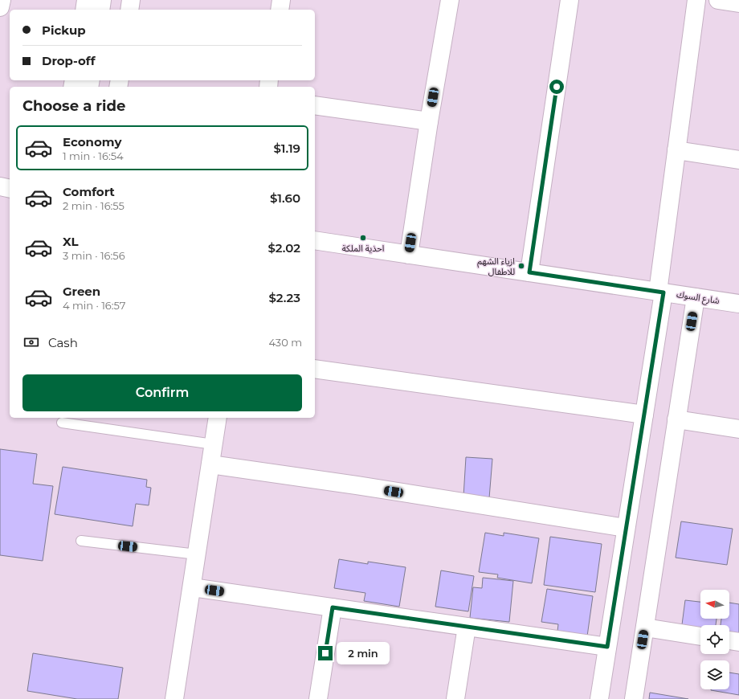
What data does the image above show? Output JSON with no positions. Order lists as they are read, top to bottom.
{
  "streets": {
    "street": ["شارع السوك"]
  },
  "places": ["احذية الملكة", "ازياء الشهم للاطفال"],
  "north": "left",
  "page": {
    "banner": ["Pickup", "Drop-off"],
    "heading": "Choose a ride",
    "list": [
      {
        "name": "Economy",
        "note": "1 min · 16:54",
        "value": "$1.19"
      },
      {
        "name": "Comfort",
        "note": "2 min · 16:55",
        "value": "$1.60"
      },
      {
        "name": "XL",
        "note": "3 min · 16:56",
        "value": "$2.02"
      },
      {
        "name": "Green",
        "note": "4 min · 16:57",
        "value": "$2.23"
      }
    ],
    "pay": ["Cash", "430 m"],
    "buttons": "Confirm",
    "bubble": "2 min"
  }
}
